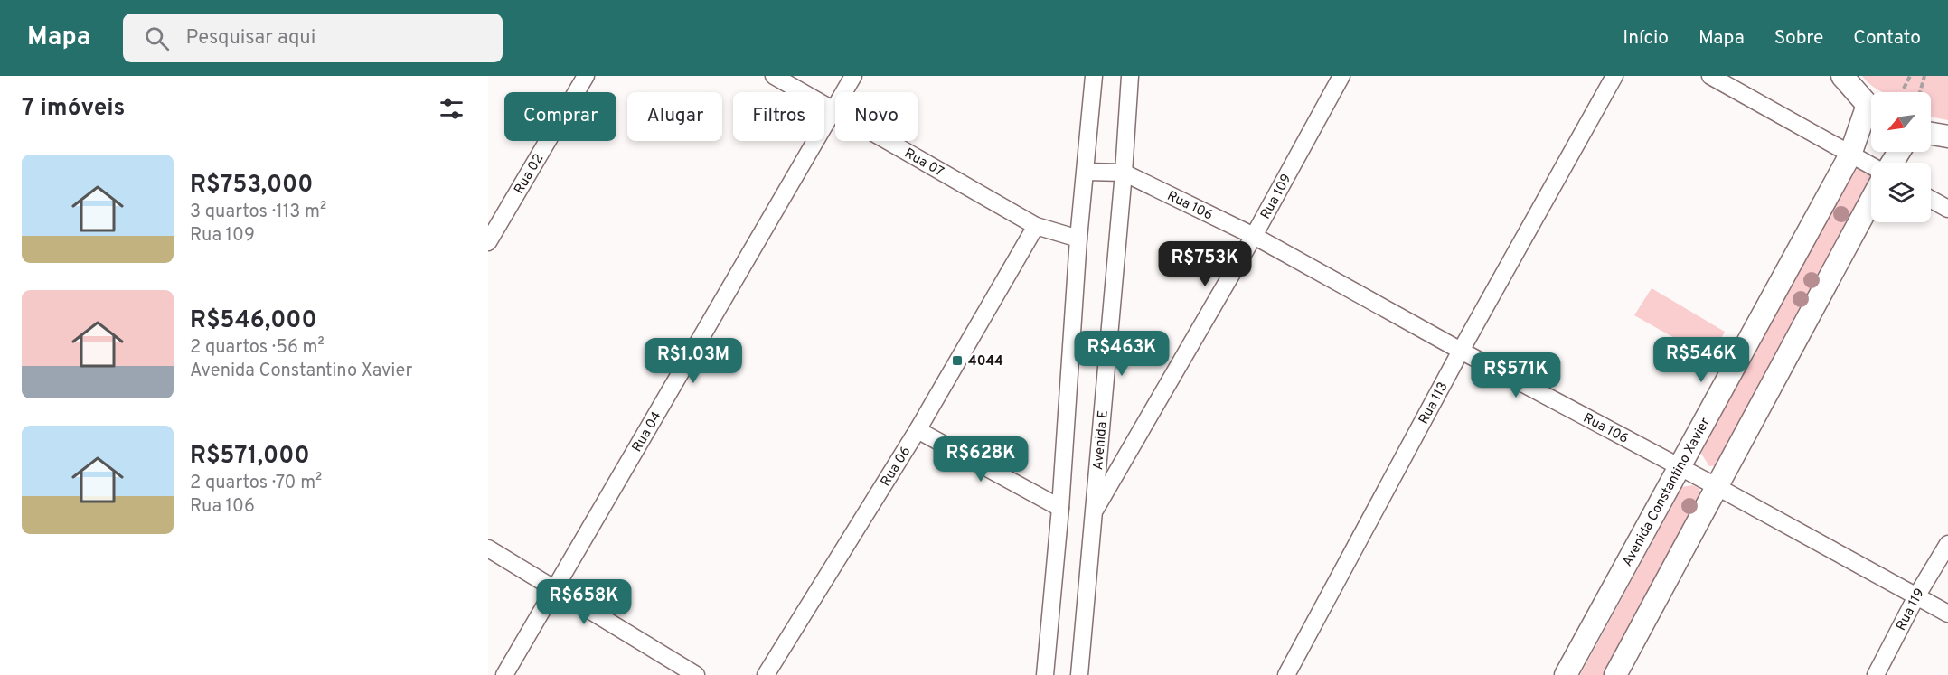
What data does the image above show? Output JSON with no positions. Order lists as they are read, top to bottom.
{
  "streets": {
    "street": [
      "Rua 07",
      "Rua 02",
      "Rua 109",
      "Rua 106",
      "Rua 113",
      "Rua 04",
      "Avenida E",
      "Rua 06",
      "Avenida Constantino Xavier",
      "Rua 119"
    ]
  },
  "crossings": [
    ["Rua 07", "Rua 04"],
    ["Rua 07", "Rua 06"],
    ["Rua 109", "Rua 106"],
    ["Rua 109", "Avenida E"],
    ["Rua 106", "Rua 113"],
    ["Rua 106", "Avenida E"],
    ["Rua 106", "Avenida Constantino Xavier"],
    ["Rua 106", "Rua 119"]
  ],
  "places": {
    "transit": ["4044"]
  },
  "north": "bottom left",
  "page": {
    "header": "Mapa",
    "search": "Pesquisar aqui",
    "nav": [
      "Início",
      "Mapa",
      "Sobre",
      "Contato"
    ],
    "heading": "7 imóveis",
    "chip": [
      "Comprar",
      "Alugar",
      "Filtros",
      "Novo"
    ],
    "list": [
      {
        "name": "R$753,000",
        "note": "3 quartos · 113 m² · Rua 109"
      },
      {
        "name": "R$546,000",
        "note": "2 quartos · 56 m² · Avenida Constantino Xavier"
      },
      {
        "name": "R$571,000",
        "note": "2 quartos · 70 m² · Rua 106"
      }
    ],
    "price": [
      "R$753K",
      "R$463K",
      "R$546K",
      "R$1.03M",
      "R$571K",
      "R$628K",
      "R$658K"
    ]
  }
}
